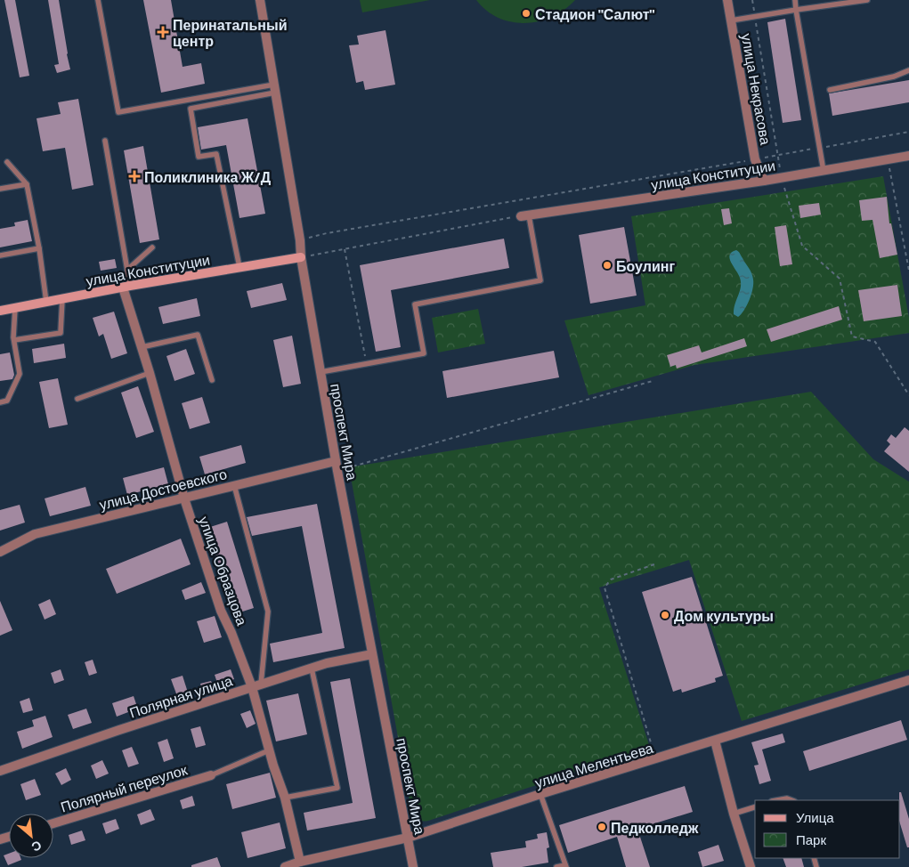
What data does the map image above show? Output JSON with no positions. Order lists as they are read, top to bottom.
{
  "streets": {
    "main road": ["улица Конституции"],
    "street": [
      "улица Некрасова",
      "проспект Мира",
      "улица Достоевского",
      "улица Образцова",
      "Полярная улица",
      "улица Мелентьева",
      "Полярный переулок"
    ]
  },
  "crossings": [
    ["улица Некрасова", "улица Конституции"],
    ["улица Конституции", "проспект Мира"],
    ["улица Конституции", "улица Образцова"],
    ["проспект Мира", "улица Достоевского"],
    ["проспект Мира", "Полярная улица"],
    ["проспект Мира", "улица Мелентьева"],
    ["улица Достоевского", "улица Образцова"],
    ["улица Образцова", "Полярная улица"],
    ["улица Образцова", "улица Мелентьева"]
  ],
  "places": {
    "other": [
      "Стадион \"Салют\"",
      "Боулинг",
      "Дом культуры",
      "Педколледж"
    ],
    "health": ["Перинатальный центр", "Поликлиника Ж/Д"]
  },
  "legend": ["Улица", "Парк"],
  "north": "bottom right"
}
